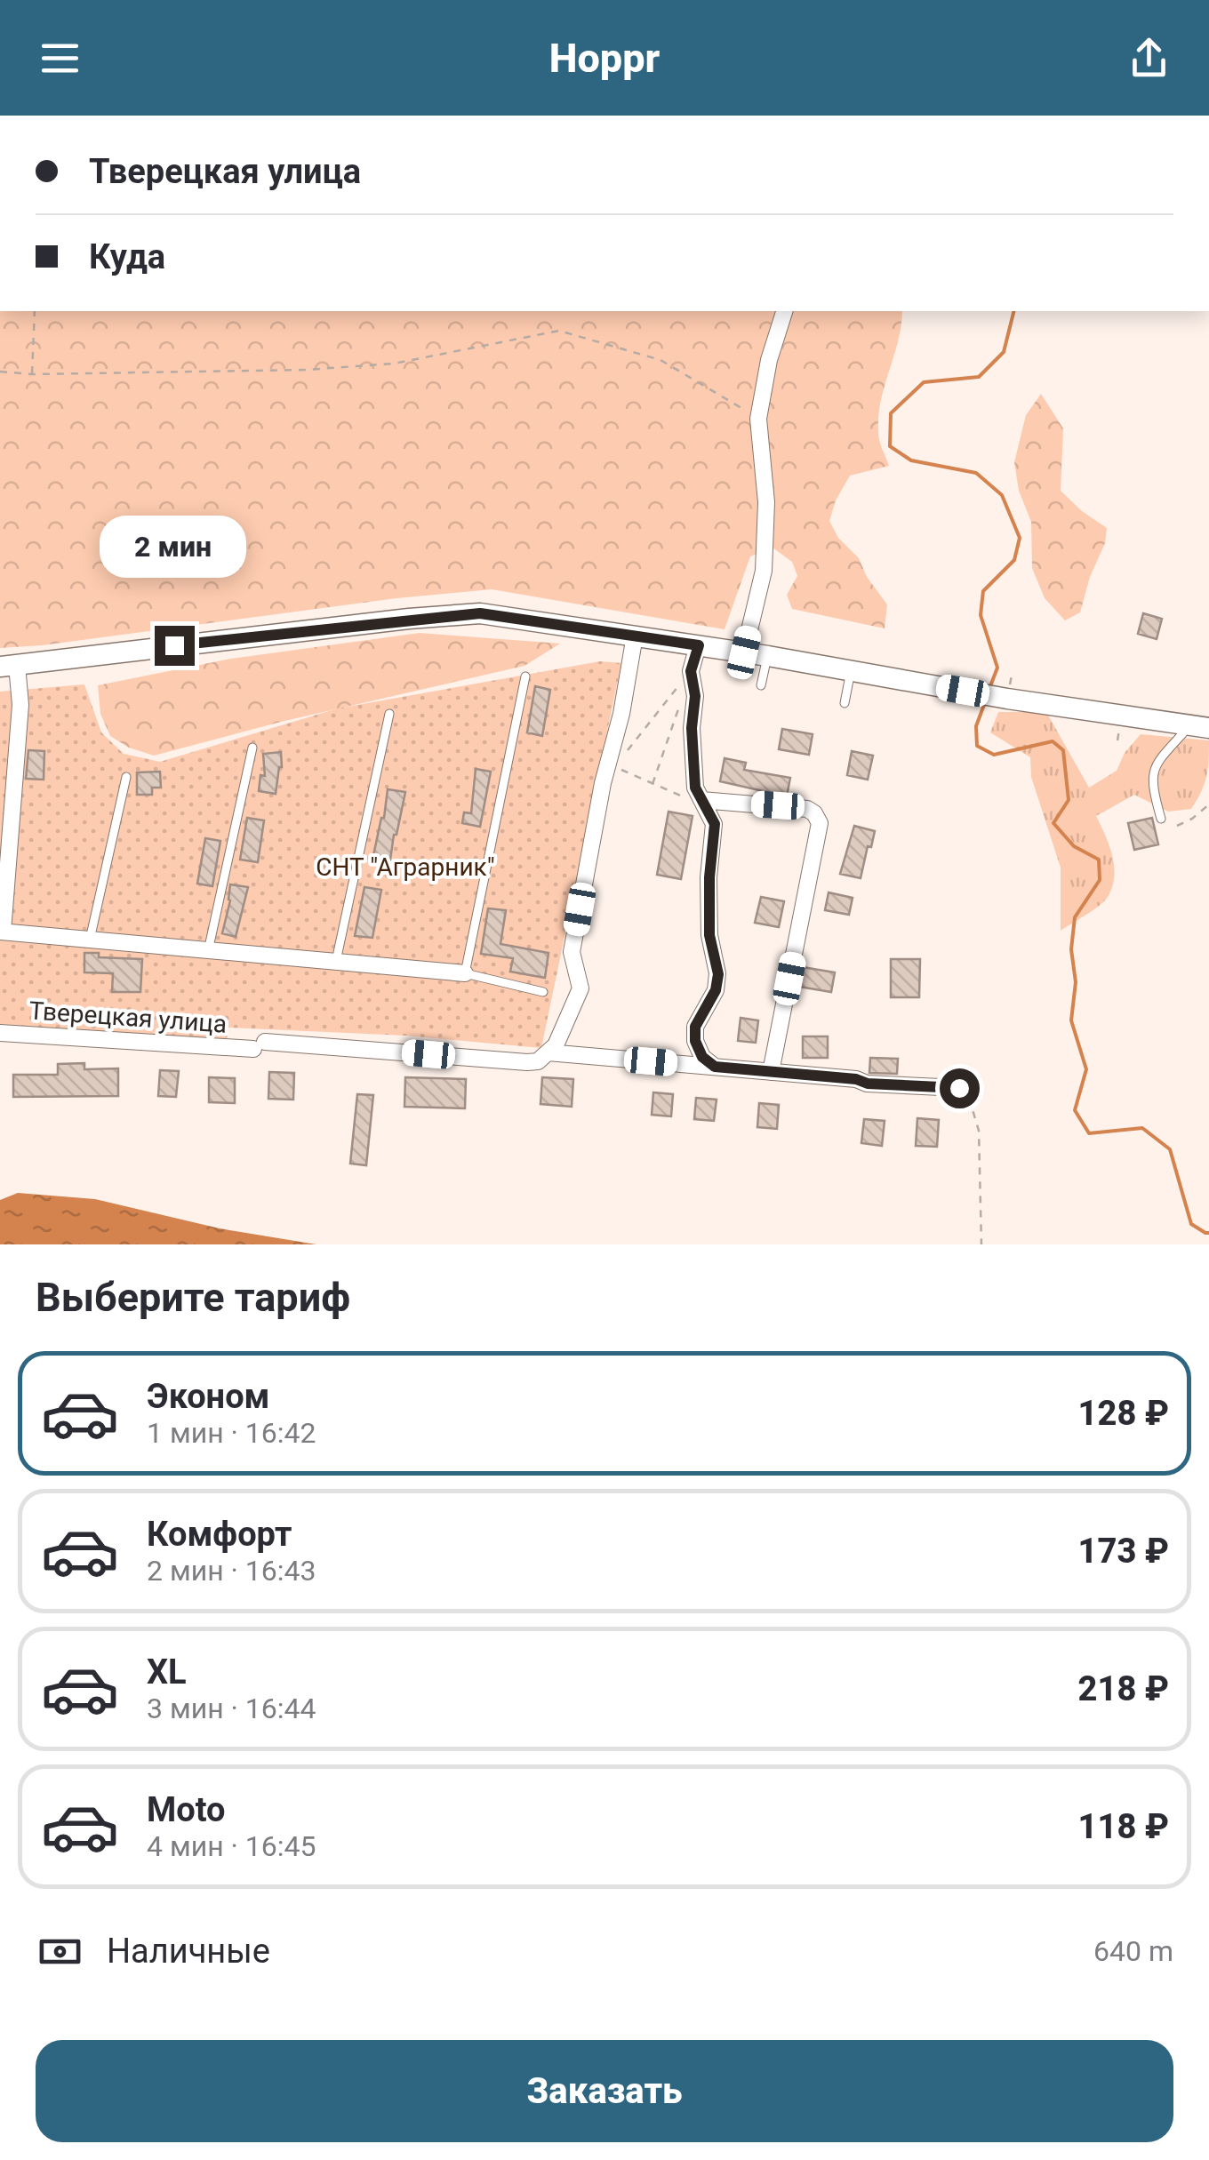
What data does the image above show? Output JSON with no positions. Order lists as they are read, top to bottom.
{
  "streets": {
    "street": ["Тверецкая улица"]
  },
  "parks": ["СНТ \"Аграрник\""],
  "page": {
    "header": "Hoppr",
    "banner": ["Тверецкая улица", "Куда"],
    "bubble": "2 мин",
    "heading": "Выберите тариф",
    "list": [
      {
        "name": "Эконом",
        "note": "1 мин · 16:42",
        "value": "128 ₽"
      },
      {
        "name": "Комфорт",
        "note": "2 мин · 16:43",
        "value": "173 ₽"
      },
      {
        "name": "XL",
        "note": "3 мин · 16:44",
        "value": "218 ₽"
      },
      {
        "name": "Moto",
        "note": "4 мин · 16:45",
        "value": "118 ₽"
      }
    ],
    "pay": ["Наличные", "640 m"],
    "buttons": "Заказать"
  }
}
